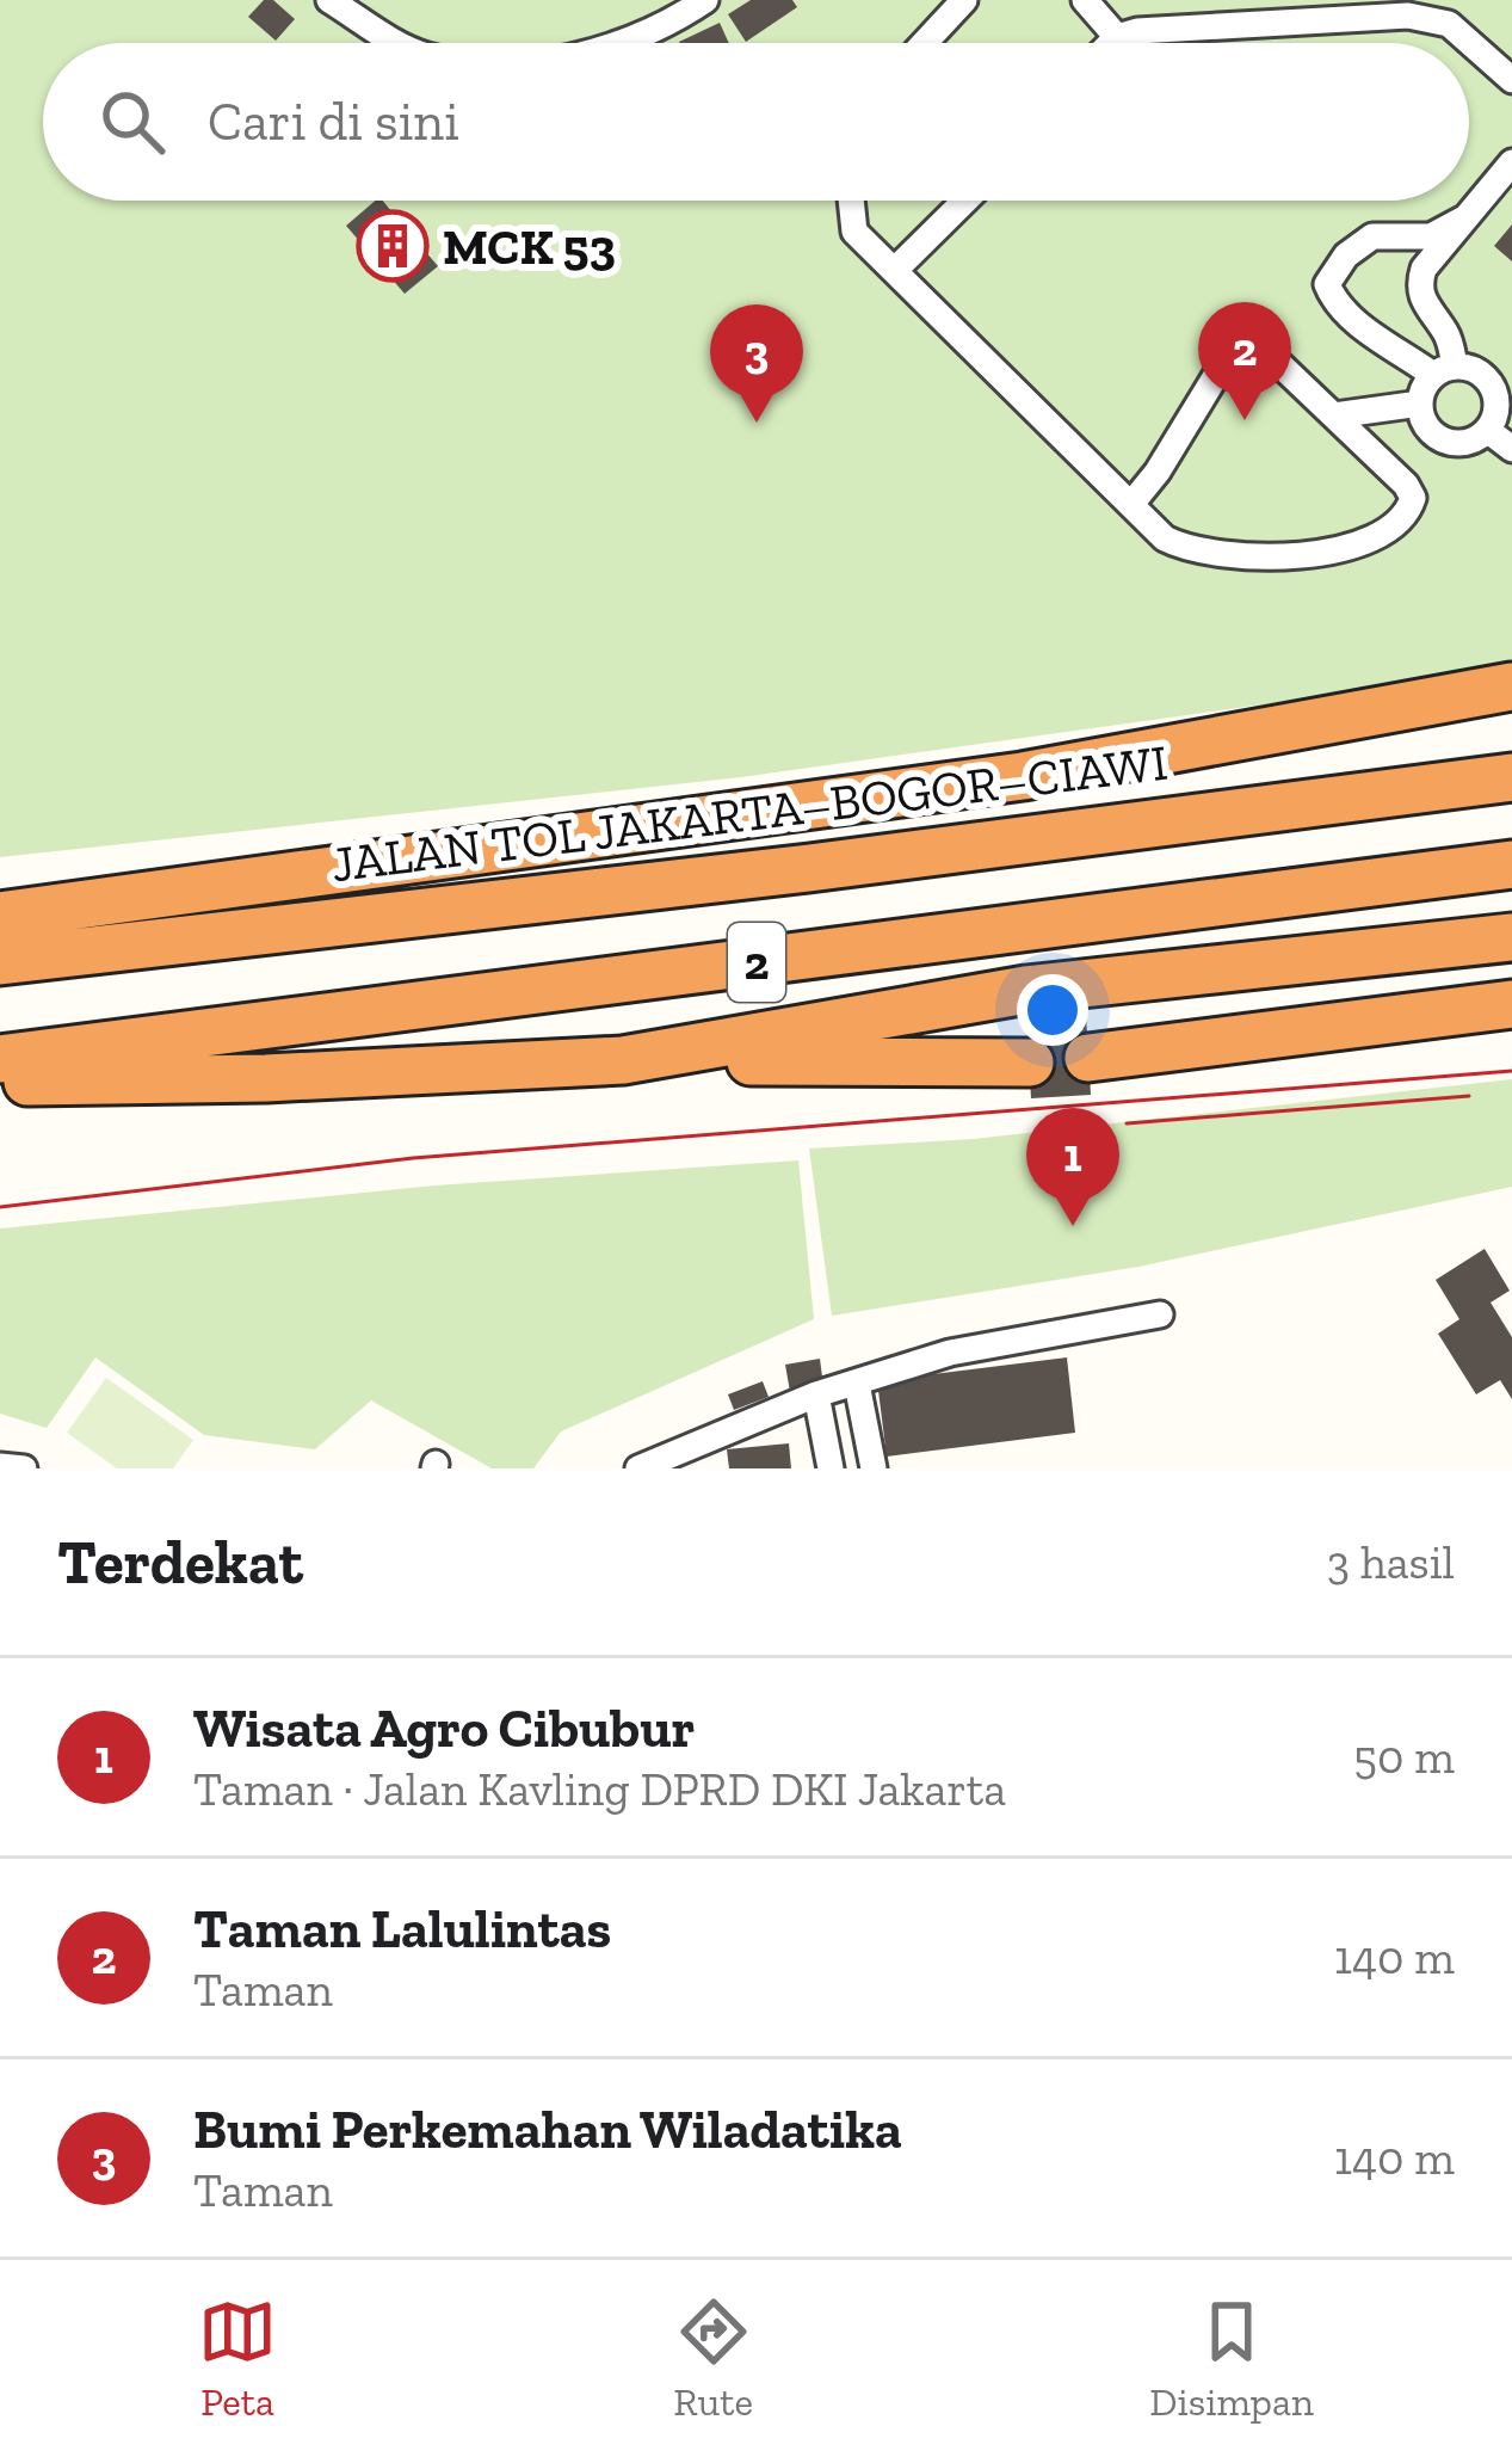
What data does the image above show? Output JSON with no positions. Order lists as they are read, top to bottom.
{
  "streets": {
    "highway": ["JALAN TOL JAKARTA–BOGOR–CIAWI", "2"]
  },
  "places": {
    "building": ["MCK 53"]
  },
  "page": {
    "search": "Cari di sini",
    "pins": ["2", "3", "1"],
    "heading": ["Terdekat", "3 hasil"],
    "list": [
      {
        "mark": "1",
        "name": "Wisata Agro Cibubur",
        "note": "Taman · Jalan Kavling DPRD DKI Jakarta",
        "value": "50 m"
      },
      {
        "mark": "2",
        "name": "Taman Lalulintas",
        "note": "Taman",
        "value": "140 m"
      },
      {
        "mark": "3",
        "name": "Bumi Perkemahan Wiladatika",
        "note": "Taman",
        "value": "140 m"
      }
    ],
    "nav": ["Peta", "Rute", "Disimpan"]
  }
}
